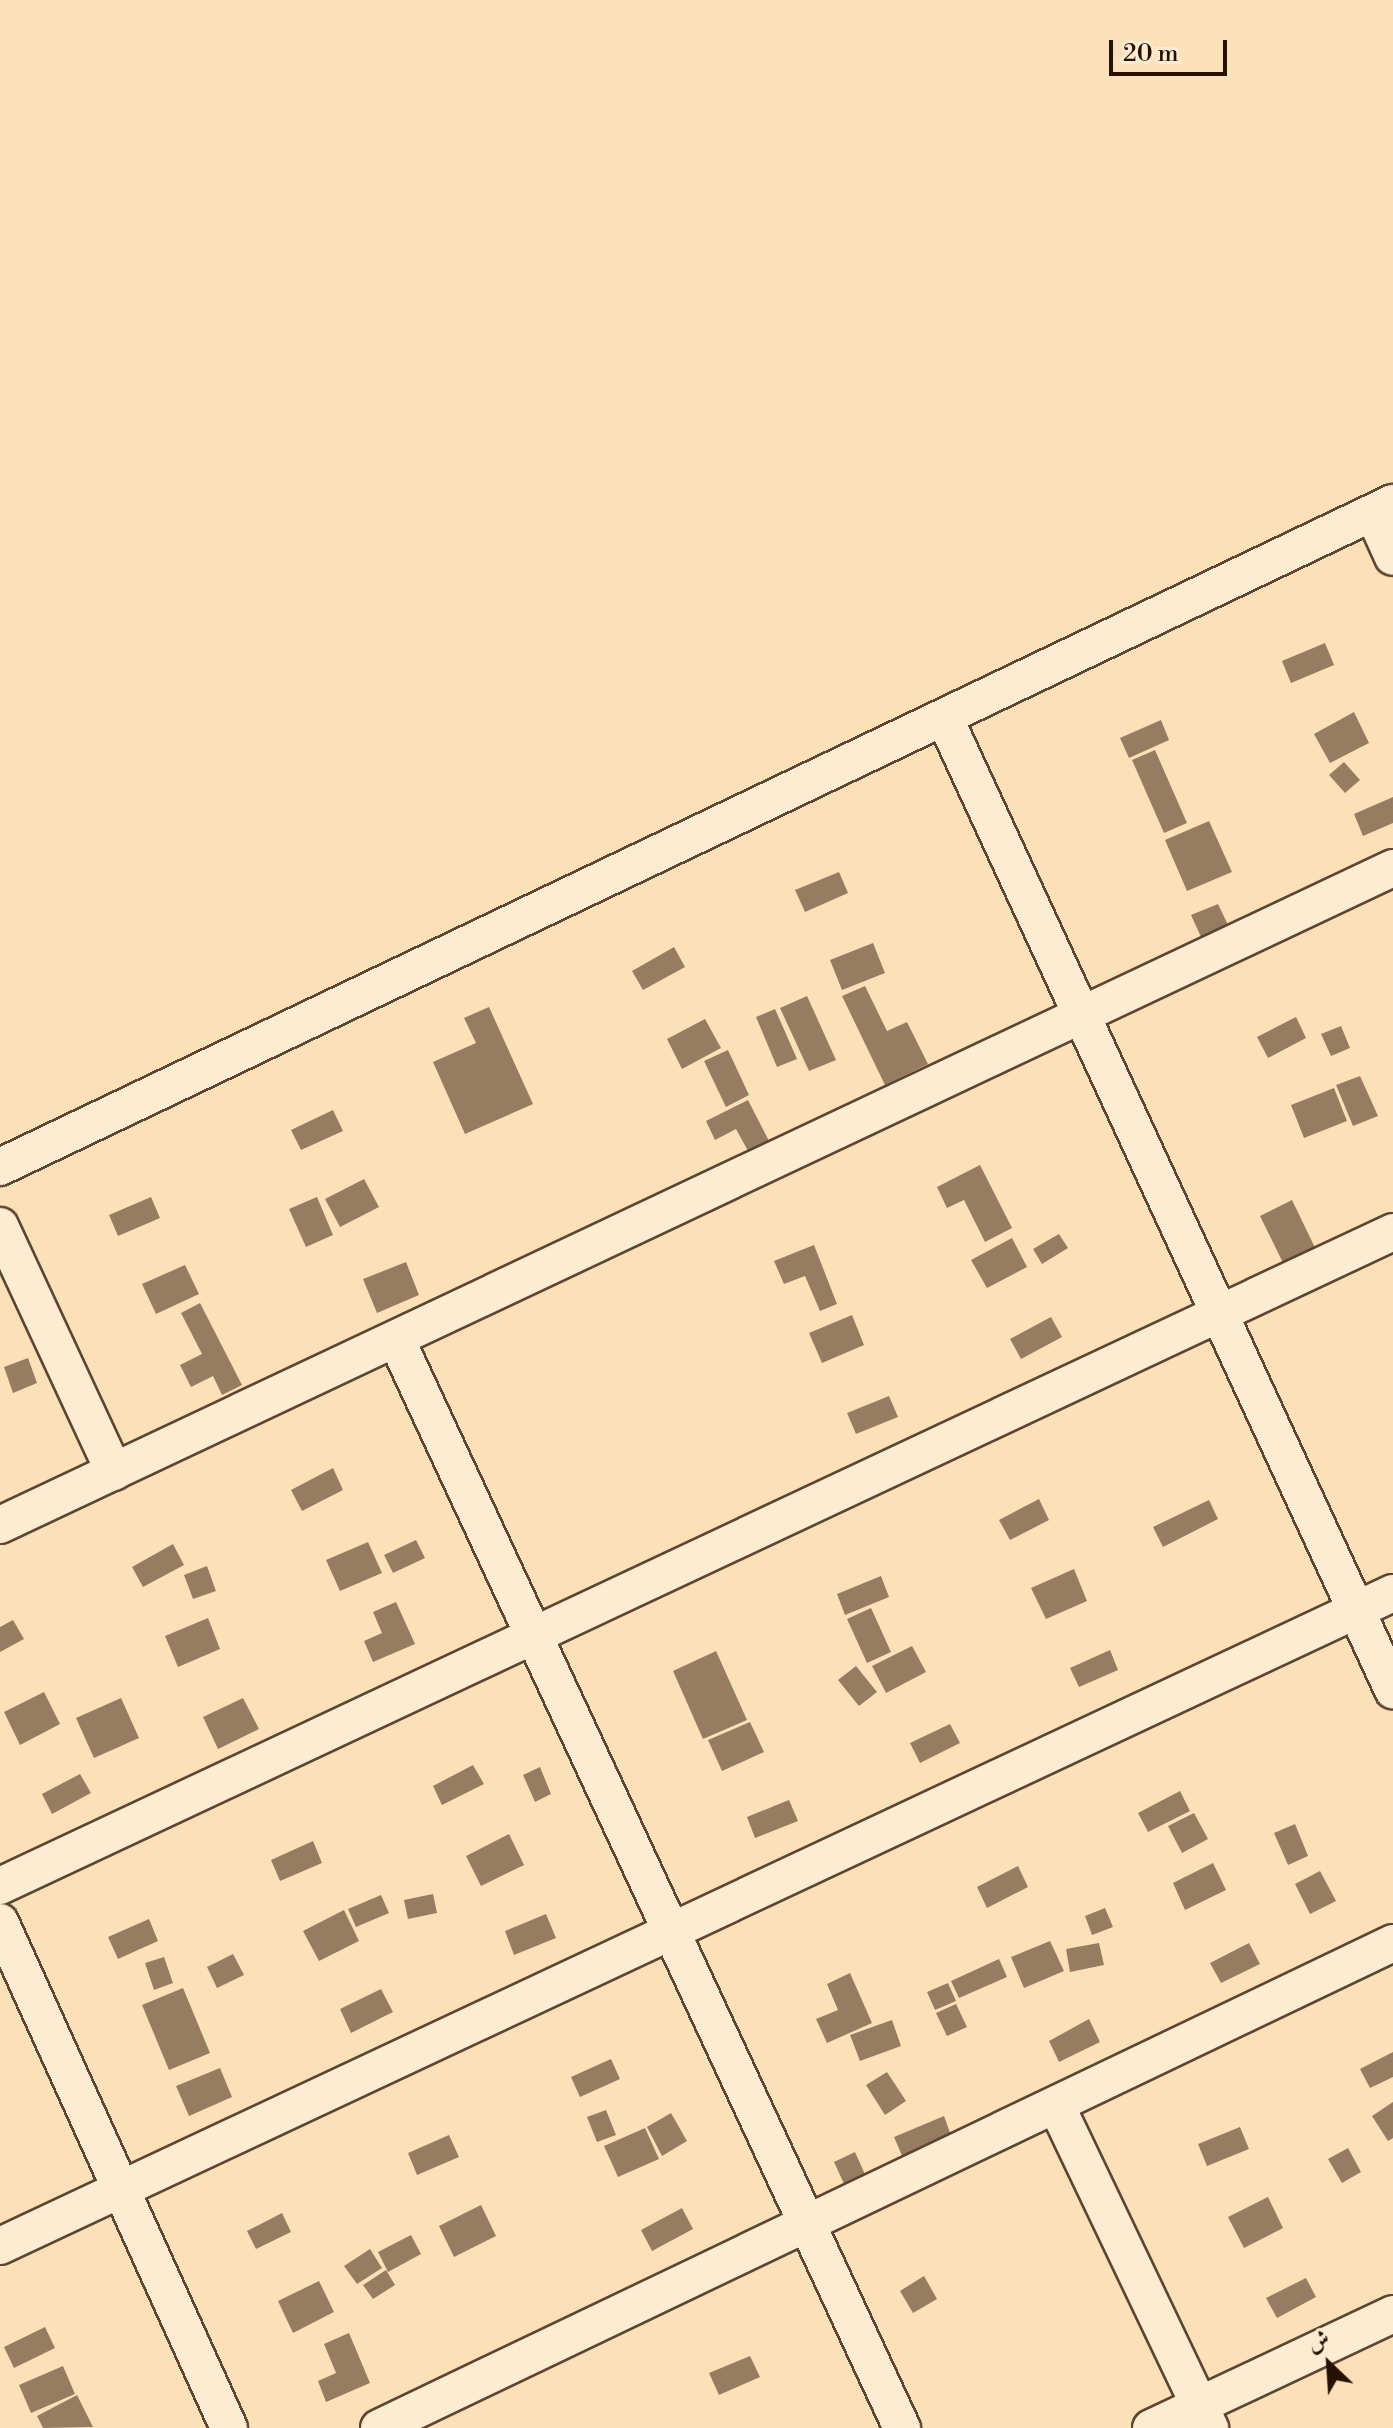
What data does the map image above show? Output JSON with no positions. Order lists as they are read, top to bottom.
{
  "scale_bar": "20 m",
  "north": "top left"
}
